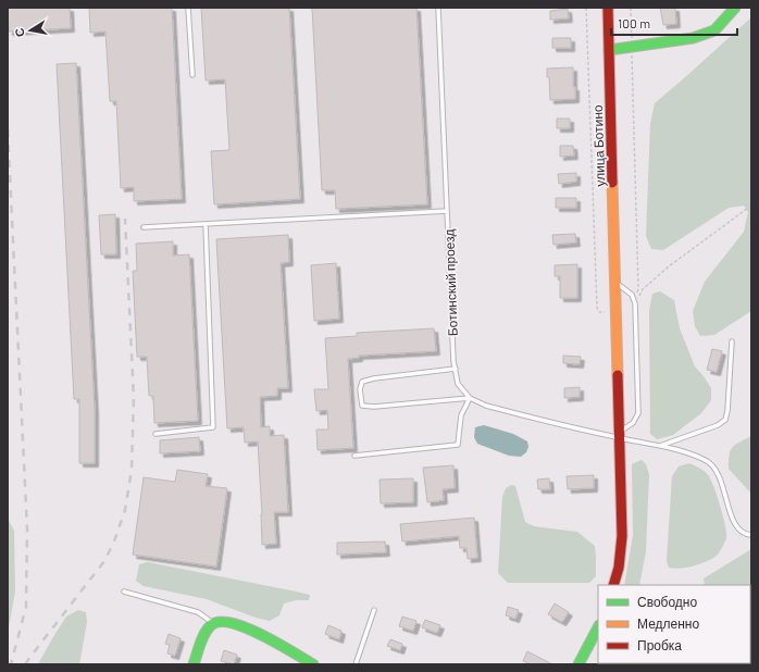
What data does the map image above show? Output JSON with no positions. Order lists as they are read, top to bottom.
{
  "streets": {
    "main road": ["улица Ботино"],
    "lane": ["Ботинский проезд"]
  },
  "legend": ["Свободно", "Медленно", "Пробка"],
  "scale_bar": "100 m",
  "north": "left"
}
